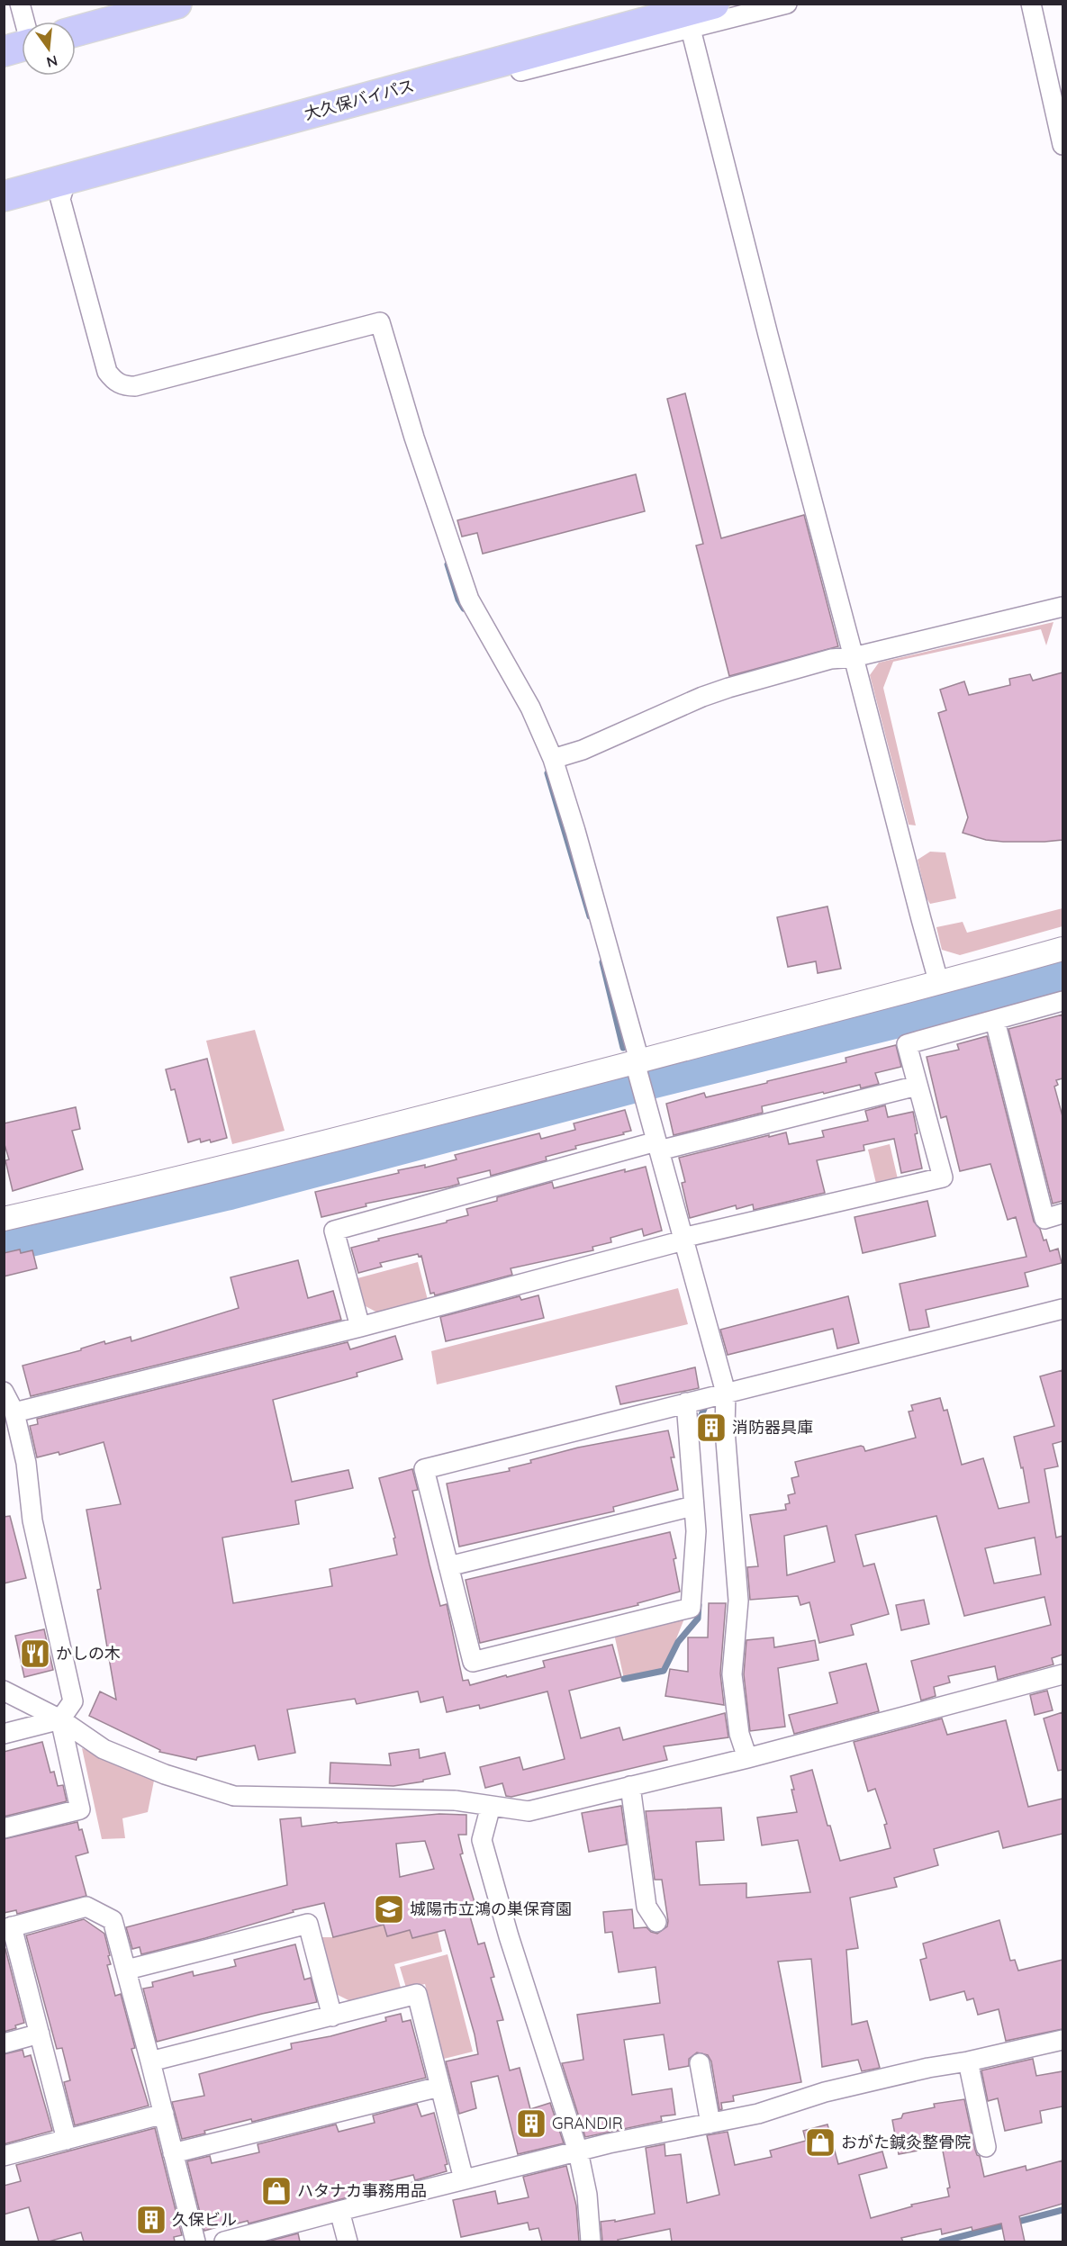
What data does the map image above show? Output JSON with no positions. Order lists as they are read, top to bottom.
{
  "streets": {
    "highway": ["大久保バイパス"]
  },
  "places": {
    "building": ["消防器具庫", "GRANDIR", "久保ビル"],
    "restaurant": ["かしの木"],
    "school or university": ["城陽市立鴻の巣保育園"],
    "shop": ["おがた鍼灸整骨院", "ハタナカ事務用品"]
  },
  "north": "bottom"
}
